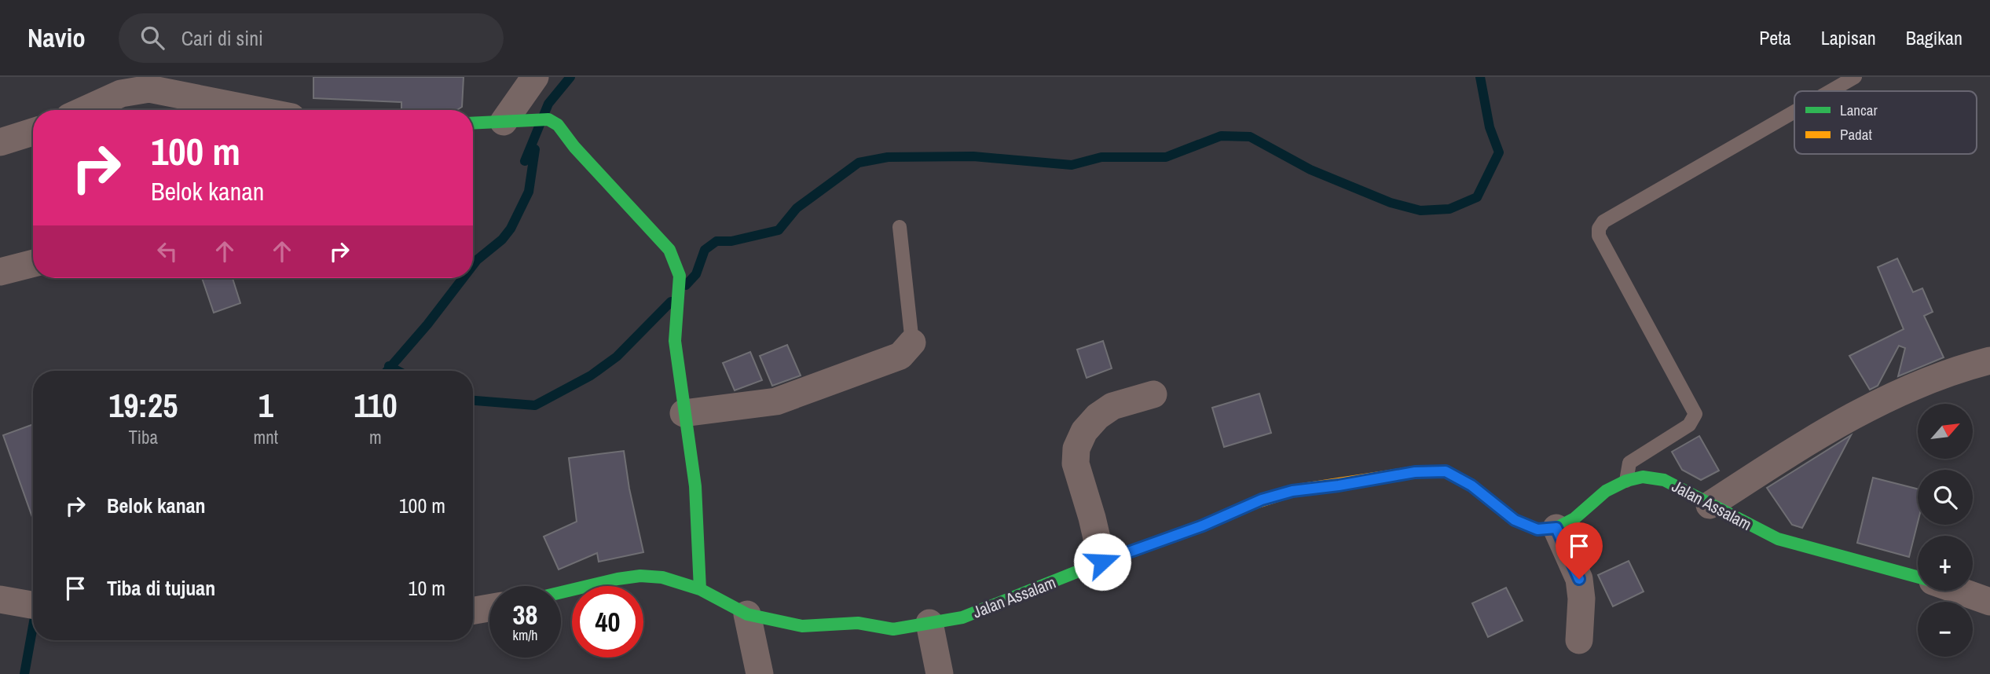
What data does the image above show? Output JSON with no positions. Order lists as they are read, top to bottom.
{
  "streets": {
    "street": ["Jalan Assalam"]
  },
  "legend": ["Lancar", "Padat"],
  "north": "top right",
  "page": {
    "header": "Navio",
    "search": "Cari di sini",
    "nav": ["Peta", "Lapisan", "Bagikan"],
    "turn": ["100 m", "Belok kanan"],
    "eta": [
      "19:25",
      "Tiba",
      "1",
      "mnt",
      "110",
      "m"
    ],
    "map_buttons": ["+", "−"],
    "list": [
      {
        "name": "Belok kanan",
        "value": "100 m"
      },
      {
        "name": "Tiba di tujuan",
        "value": "10 m"
      }
    ],
    "speed": "38 km/h",
    "limit": "40"
  }
}
